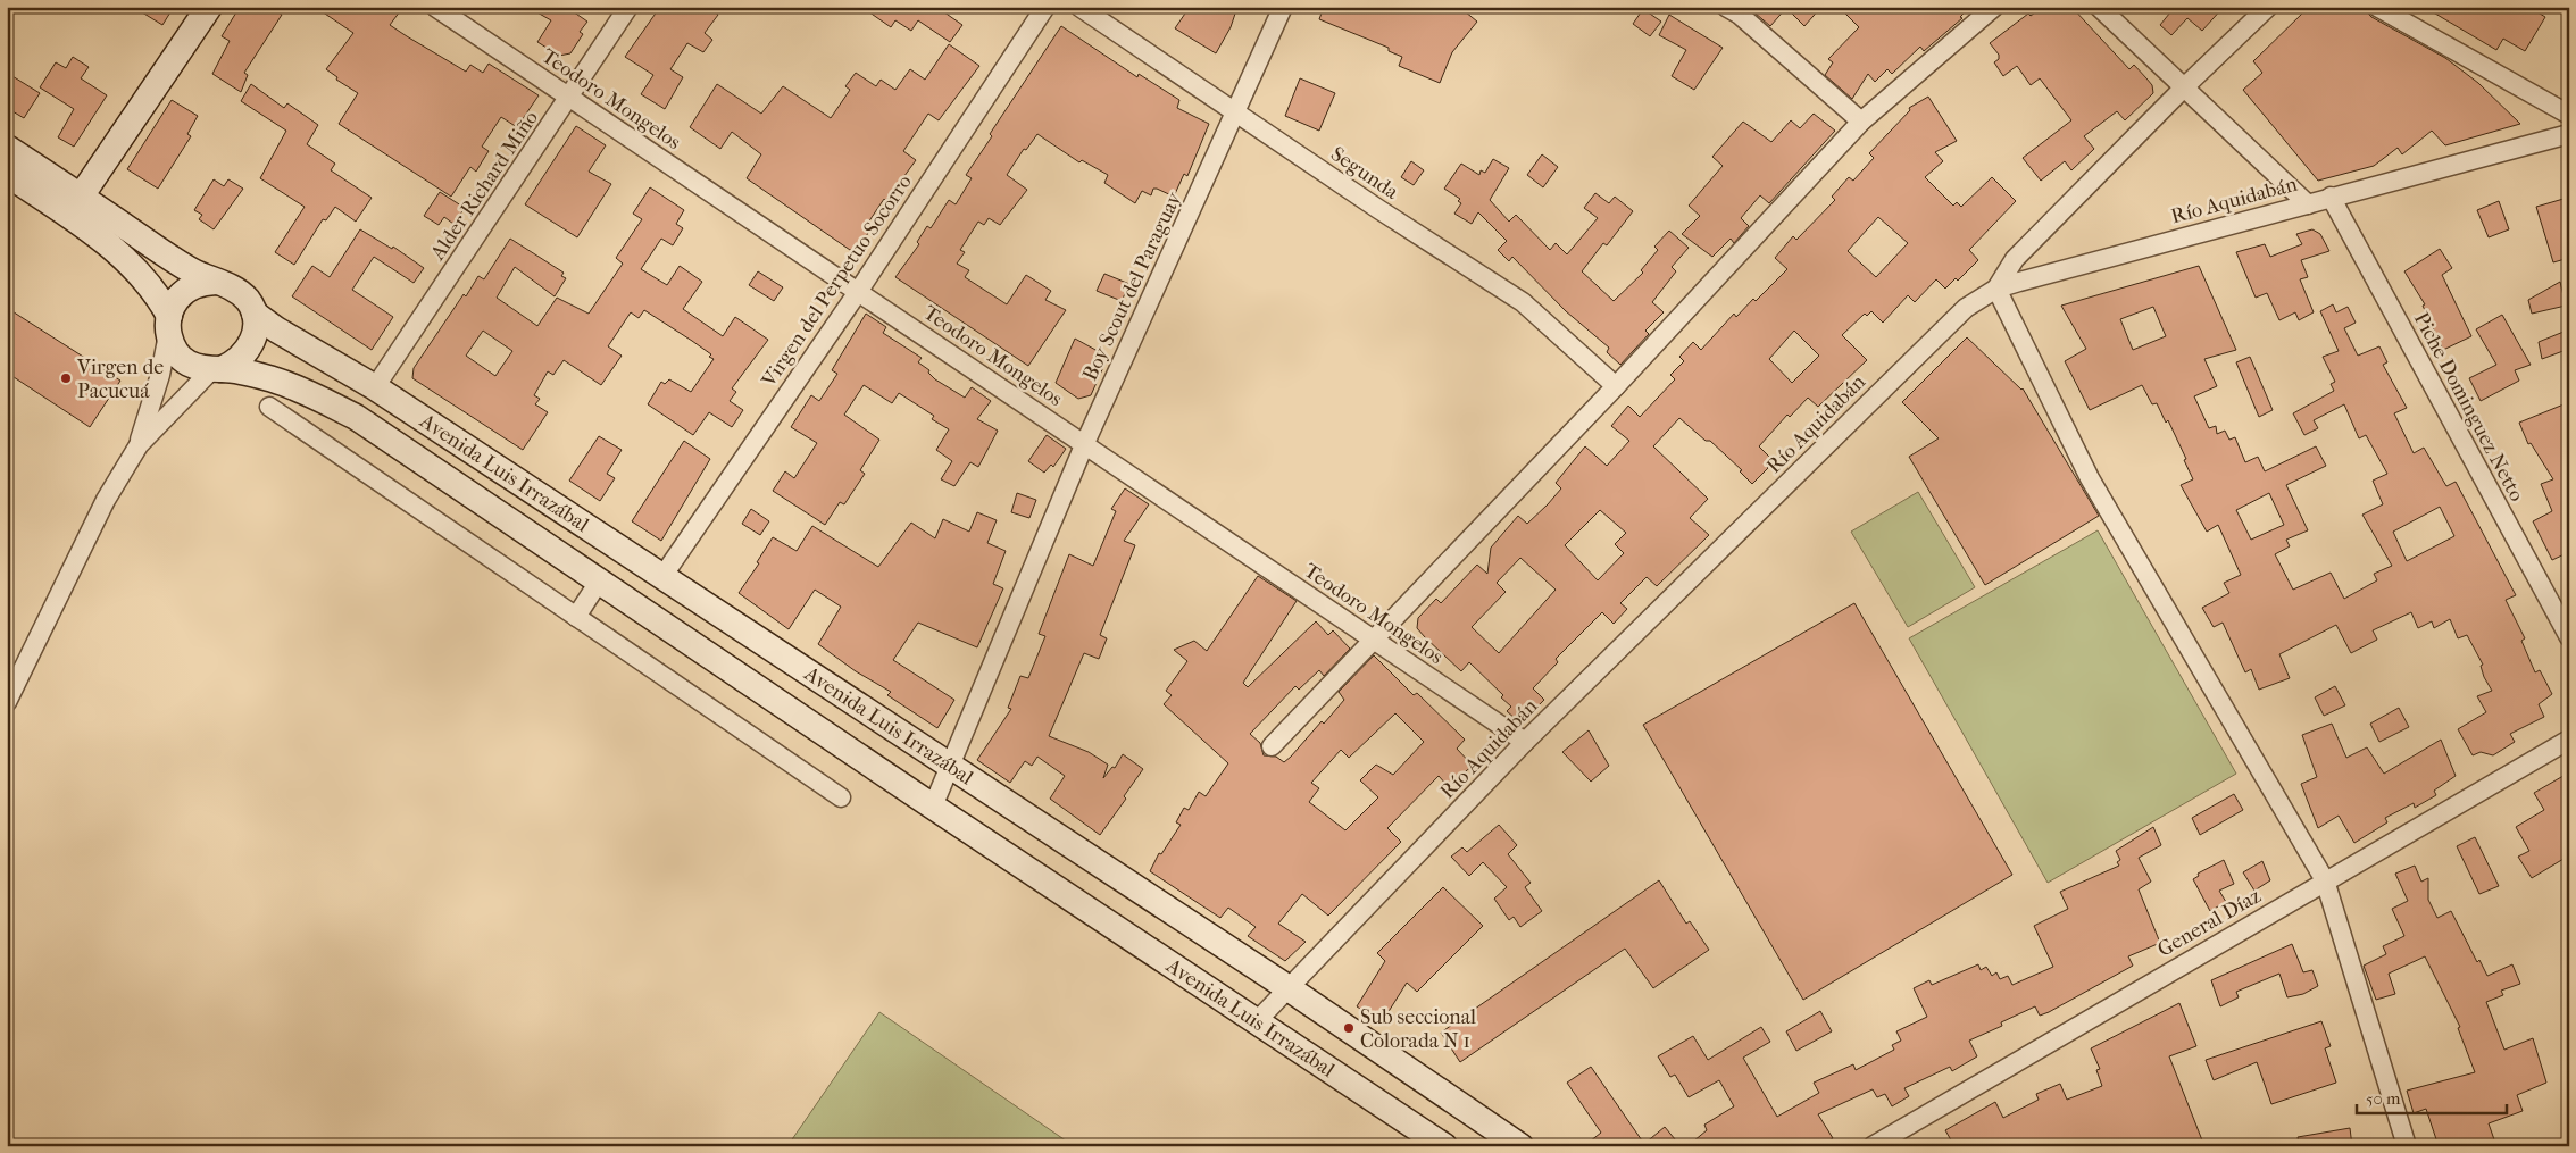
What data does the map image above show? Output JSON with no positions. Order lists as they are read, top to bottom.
{
  "streets": {
    "main road": ["Avenida Luis Irrazábal"],
    "street": [
      "Teodoro Mongelos",
      "Segunda",
      "Alder Richard Miño",
      "Río Aquidabán",
      "Virgen del Perpetuo Socorro",
      "Boy Scout del Paraguay",
      "Piche Dominguez Netto",
      "General Díaz"
    ]
  },
  "crossings": [
    ["Teodoro Mongelos", "Alder Richard Miño"],
    ["Teodoro Mongelos", "Río Aquidabán"],
    ["Teodoro Mongelos", "Virgen del Perpetuo Socorro"],
    ["Teodoro Mongelos", "Boy Scout del Paraguay"],
    ["Segunda", "Boy Scout del Paraguay"],
    ["Alder Richard Miño", "Avenida Luis Irrazábal"],
    ["Río Aquidabán", "Piche Dominguez Netto"],
    ["Río Aquidabán", "Avenida Luis Irrazábal"],
    ["Virgen del Perpetuo Socorro", "Avenida Luis Irrazábal"],
    ["Boy Scout del Paraguay", "Avenida Luis Irrazábal"]
  ],
  "places": ["Virgen de Pacucuá", "Sub seccional Colorada N 1"],
  "scale_bar": "50 m"
}
